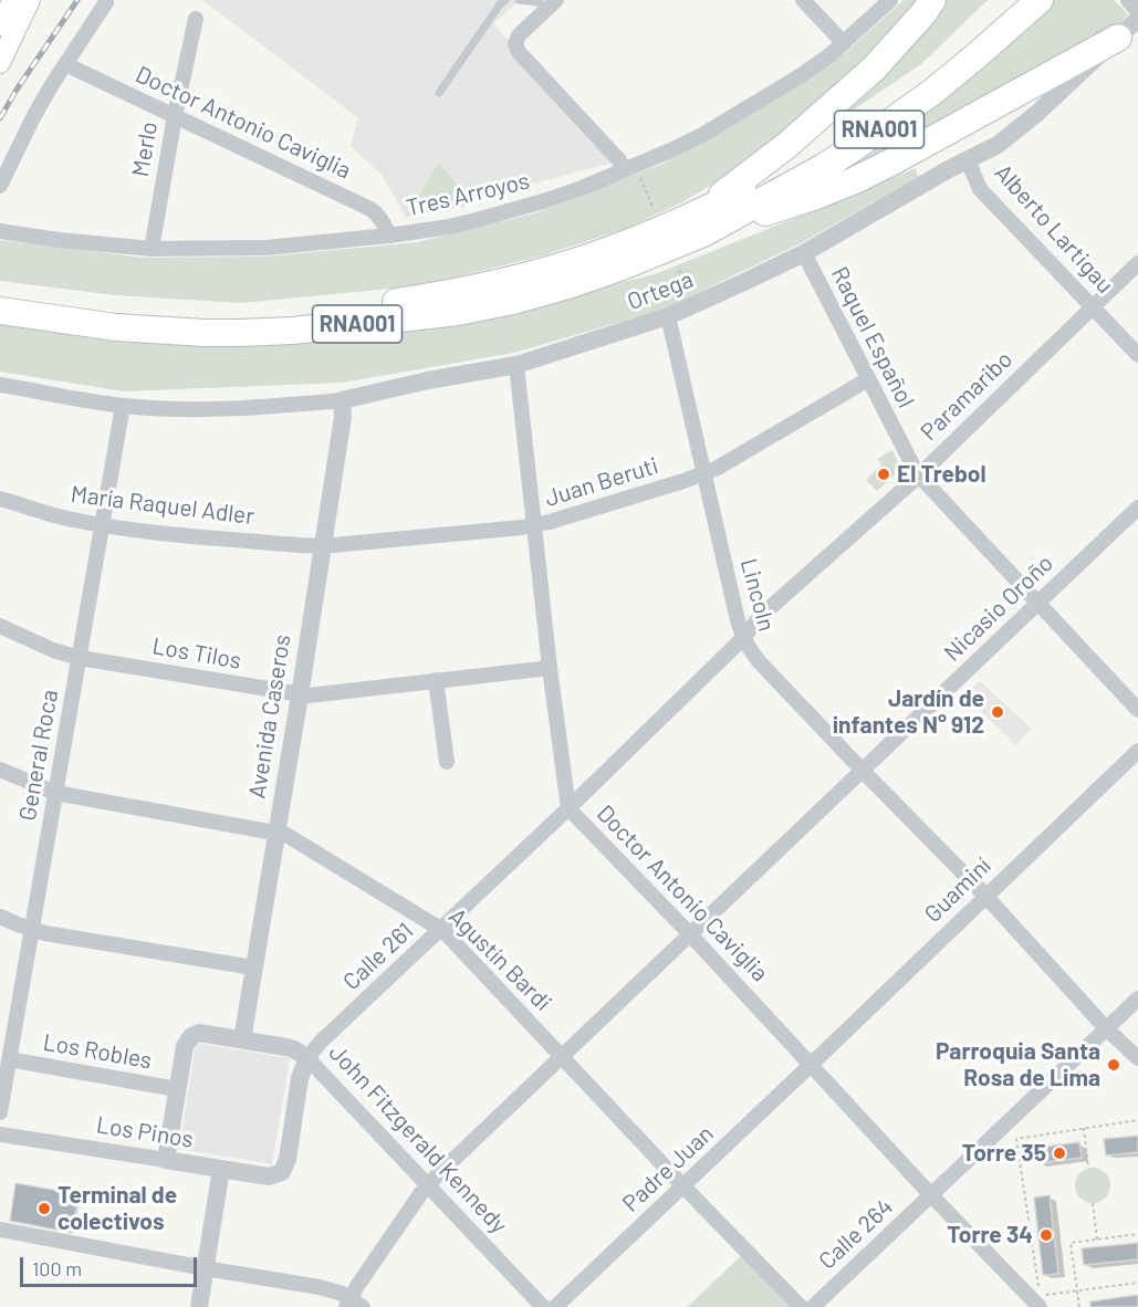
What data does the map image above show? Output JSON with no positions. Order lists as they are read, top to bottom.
{
  "streets": {
    "highway": ["RNA001"],
    "street": [
      "Doctor Antonio Caviglia",
      "Merlo",
      "Tres Arroyos",
      "Alberto Lartigau",
      "Ortega",
      "Raquel Español",
      "Paramaribo",
      "Juan Beruti",
      "María Raquel Adler",
      "Lincoln",
      "Nicasio Oroño",
      "Los Tilos",
      "Avenida Caseros",
      "General Roca",
      "Guaminí",
      "Calle 261",
      "Agustín Bardi",
      "Los Robles",
      "Los Pinos",
      "John Fitzgerald Kennedy",
      "Padre Juan",
      "Calle 264"
    ]
  },
  "crossings": [
    ["Doctor Antonio Caviglia", "Merlo"],
    ["Doctor Antonio Caviglia", "Tres Arroyos"],
    ["Doctor Antonio Caviglia", "Ortega"],
    ["Doctor Antonio Caviglia", "Paramaribo"],
    ["Doctor Antonio Caviglia", "Juan Beruti"],
    ["Doctor Antonio Caviglia", "Nicasio Oroño"],
    ["Doctor Antonio Caviglia", "Los Tilos"],
    ["Doctor Antonio Caviglia", "Guaminí"],
    ["Doctor Antonio Caviglia", "Calle 261"],
    ["Doctor Antonio Caviglia", "Padre Juan"],
    ["Doctor Antonio Caviglia", "Calle 264"],
    ["Merlo", "Tres Arroyos"],
    ["Alberto Lartigau", "Ortega"],
    ["Alberto Lartigau", "Paramaribo"],
    ["Ortega", "Raquel Español"],
    ["Ortega", "Lincoln"],
    ["Ortega", "Avenida Caseros"],
    ["Ortega", "General Roca"],
    ["Raquel Español", "Paramaribo"],
    ["Raquel Español", "Juan Beruti"],
    ["Raquel Español", "Nicasio Oroño"],
    ["Paramaribo", "Lincoln"],
    ["Paramaribo", "Calle 261"],
    ["Juan Beruti", "María Raquel Adler"],
    ["Juan Beruti", "Lincoln"],
    ["Juan Beruti", "Avenida Caseros"],
    ["María Raquel Adler", "Avenida Caseros"],
    ["María Raquel Adler", "General Roca"],
    ["Lincoln", "Nicasio Oroño"],
    ["Lincoln", "Guaminí"],
    ["Lincoln", "Calle 264"],
    ["Nicasio Oroño", "Agustín Bardi"],
    ["Nicasio Oroño", "John Fitzgerald Kennedy"],
    ["Los Tilos", "Avenida Caseros"],
    ["Los Tilos", "General Roca"],
    ["Avenida Caseros", "Agustín Bardi"],
    ["Avenida Caseros", "John Fitzgerald Kennedy"],
    ["General Roca", "Agustín Bardi"],
    ["General Roca", "Los Robles"],
    ["Guaminí", "Padre Juan"],
    ["Calle 261", "Agustín Bardi"],
    ["Calle 261", "Los Pinos"],
    ["Calle 261", "John Fitzgerald Kennedy"],
    ["Agustín Bardi", "Padre Juan"],
    ["Los Robles", "John Fitzgerald Kennedy"],
    ["Los Pinos", "John Fitzgerald Kennedy"]
  ],
  "places": [
    "El Trebol",
    "Jardín de infantes N° 912",
    "Parroquia Santa Rosa de Lima",
    "Torre 35",
    "Terminal de colectivos",
    "Torre 34"
  ],
  "scale_bar": "100 m"
}
